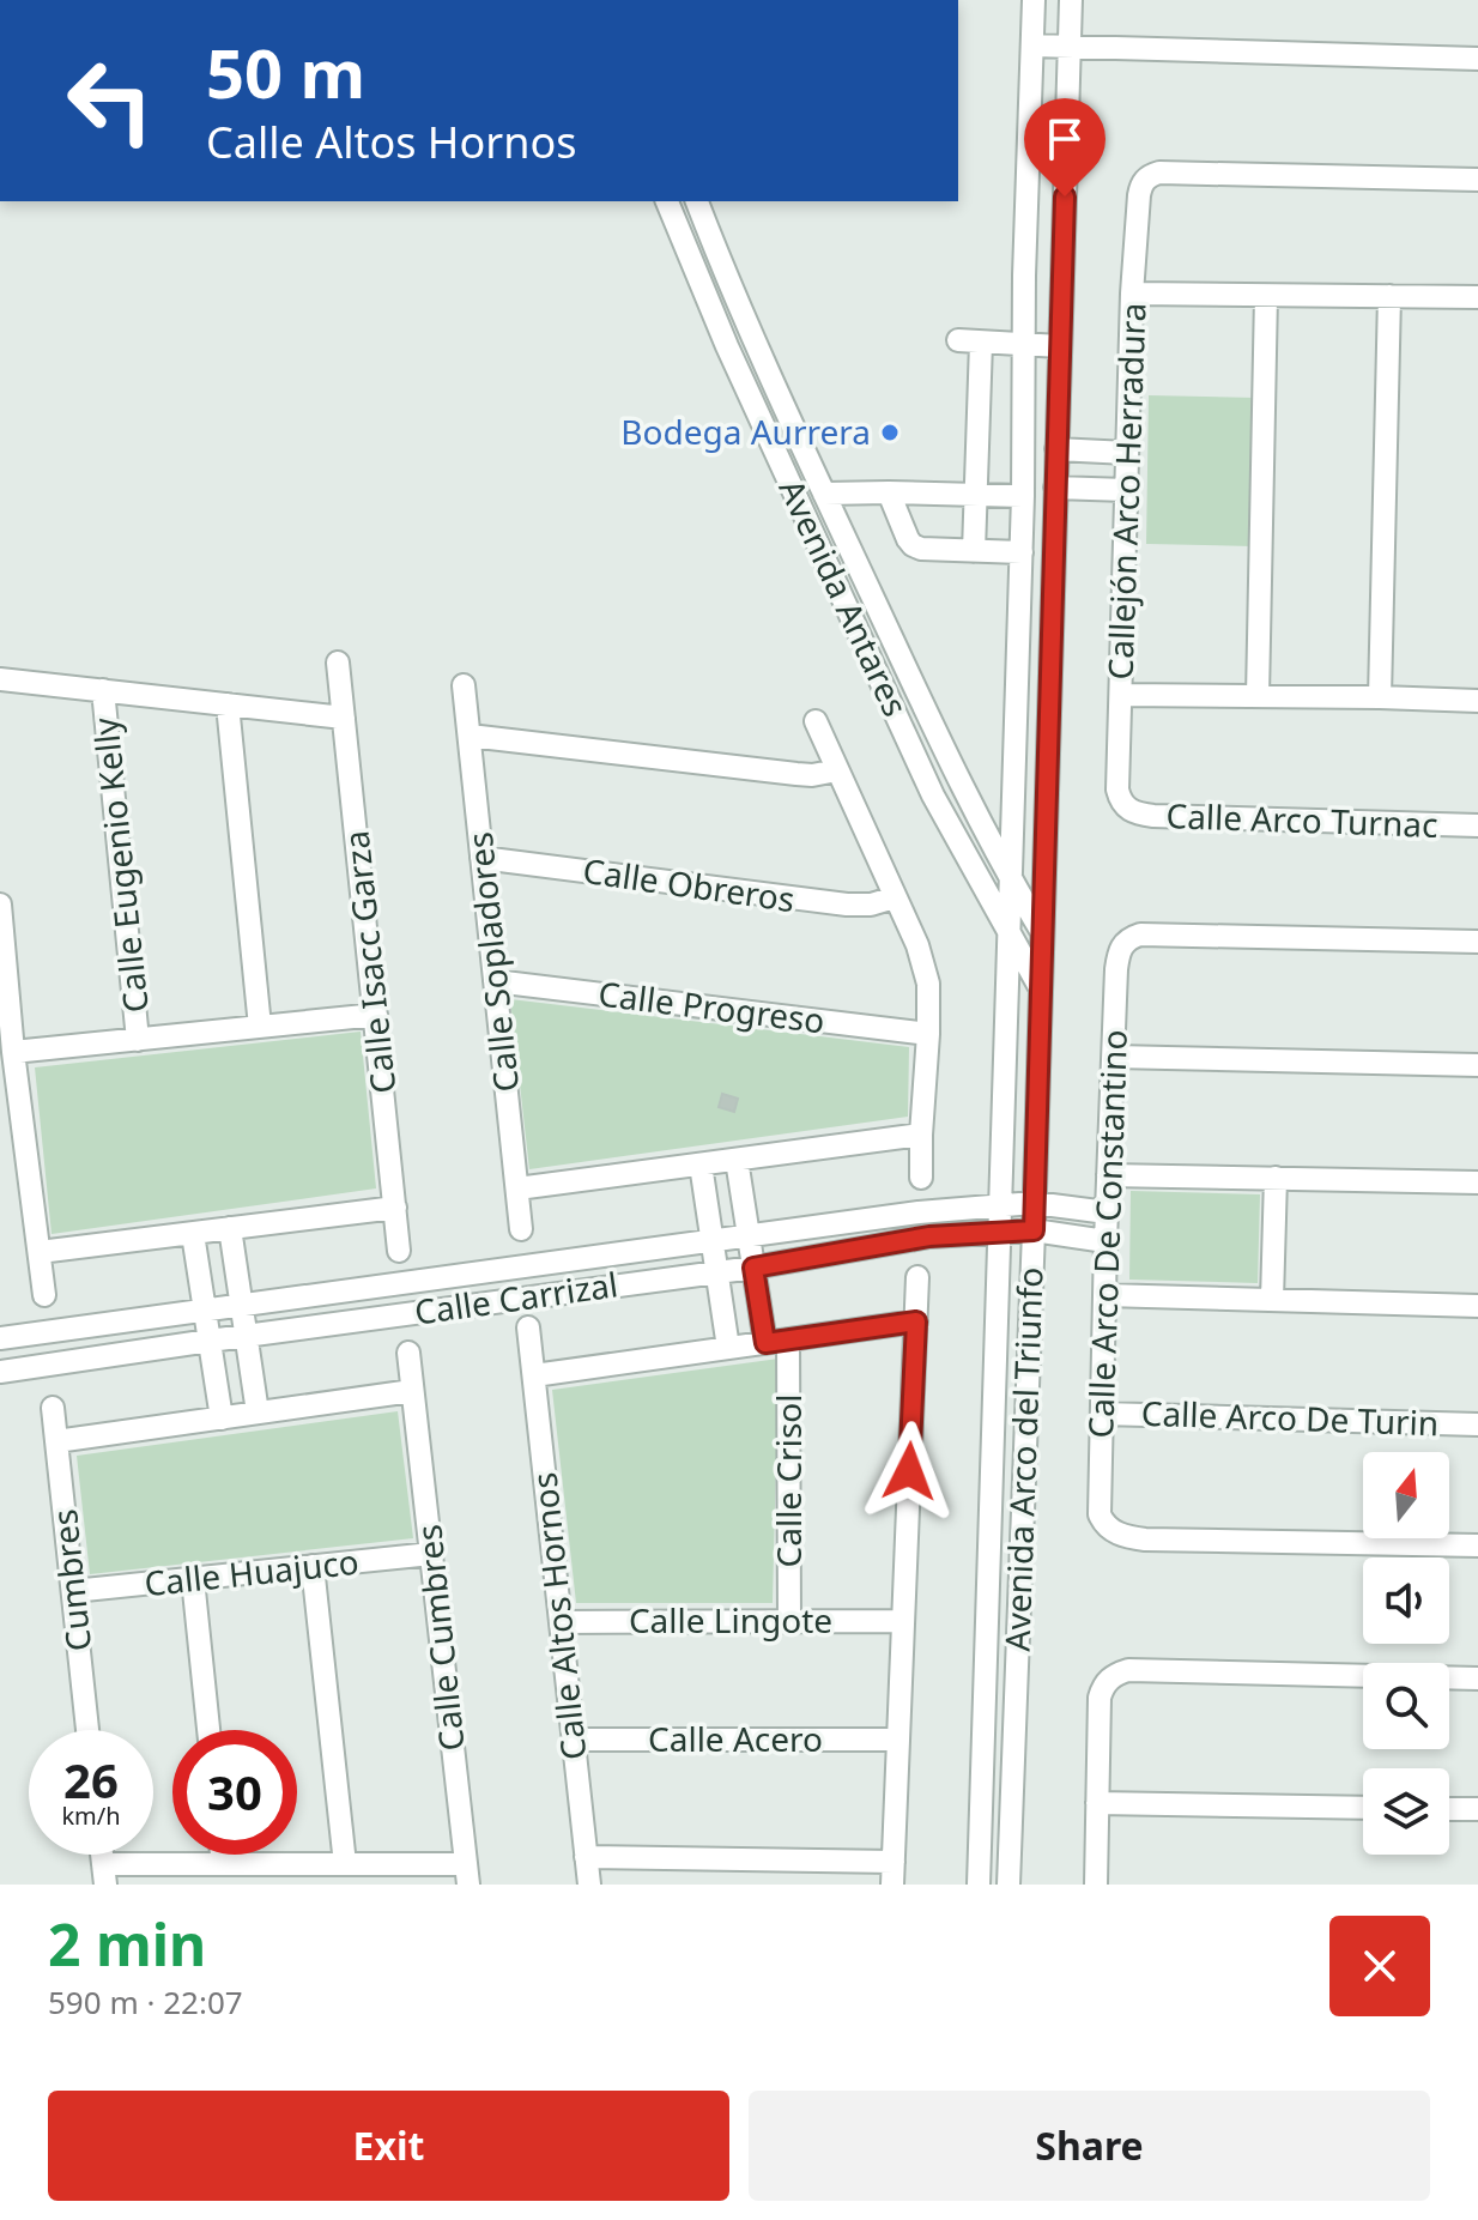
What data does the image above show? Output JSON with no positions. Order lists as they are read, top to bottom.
{
  "streets": {
    "street": [
      "Callejón Arco Herradura",
      "Avenida Antares",
      "Calle Arco Turnac",
      "Calle Eugenio Kelly",
      "Calle Obreros",
      "Calle Isacc Garza",
      "Calle Sopladores",
      "Calle Progreso",
      "Calle Arco De Constantino",
      "Calle Carrizal",
      "Calle Arco De Turin",
      "Avenida Arco del Triunfo",
      "Calle Crisol",
      "Calle Huajuco",
      "Cumbres",
      "Calle Altos Hornos",
      "Calle Lingote",
      "Calle Cumbres",
      "Calle Acero"
    ]
  },
  "crossings": [
    ["Callejón Arco Herradura", "Calle Arco Turnac"],
    ["Avenida Antares", "Avenida Arco del Triunfo"],
    ["Calle Obreros", "Calle Sopladores"],
    ["Calle Sopladores", "Calle Progreso"],
    ["Calle Arco De Constantino", "Calle Carrizal"],
    ["Calle Arco De Constantino", "Calle Arco De Turin"],
    ["Calle Carrizal", "Avenida Arco del Triunfo"],
    ["Calle Carrizal", "Calle Crisol"],
    ["Calle Crisol", "Calle Lingote"],
    ["Calle Huajuco", "Cumbres"],
    ["Calle Huajuco", "Calle Cumbres"],
    ["Calle Altos Hornos", "Calle Lingote"],
    ["Calle Altos Hornos", "Calle Acero"]
  ],
  "places": ["Bodega Aurrera"],
  "north": "top",
  "page": {
    "turn": ["50 m", "Calle Altos Hornos"],
    "speed": "26 km/h",
    "limit": "30",
    "heading": ["2 min", "590 m · 22:07"],
    "buttons": ["Exit", "Share"]
  }
}
